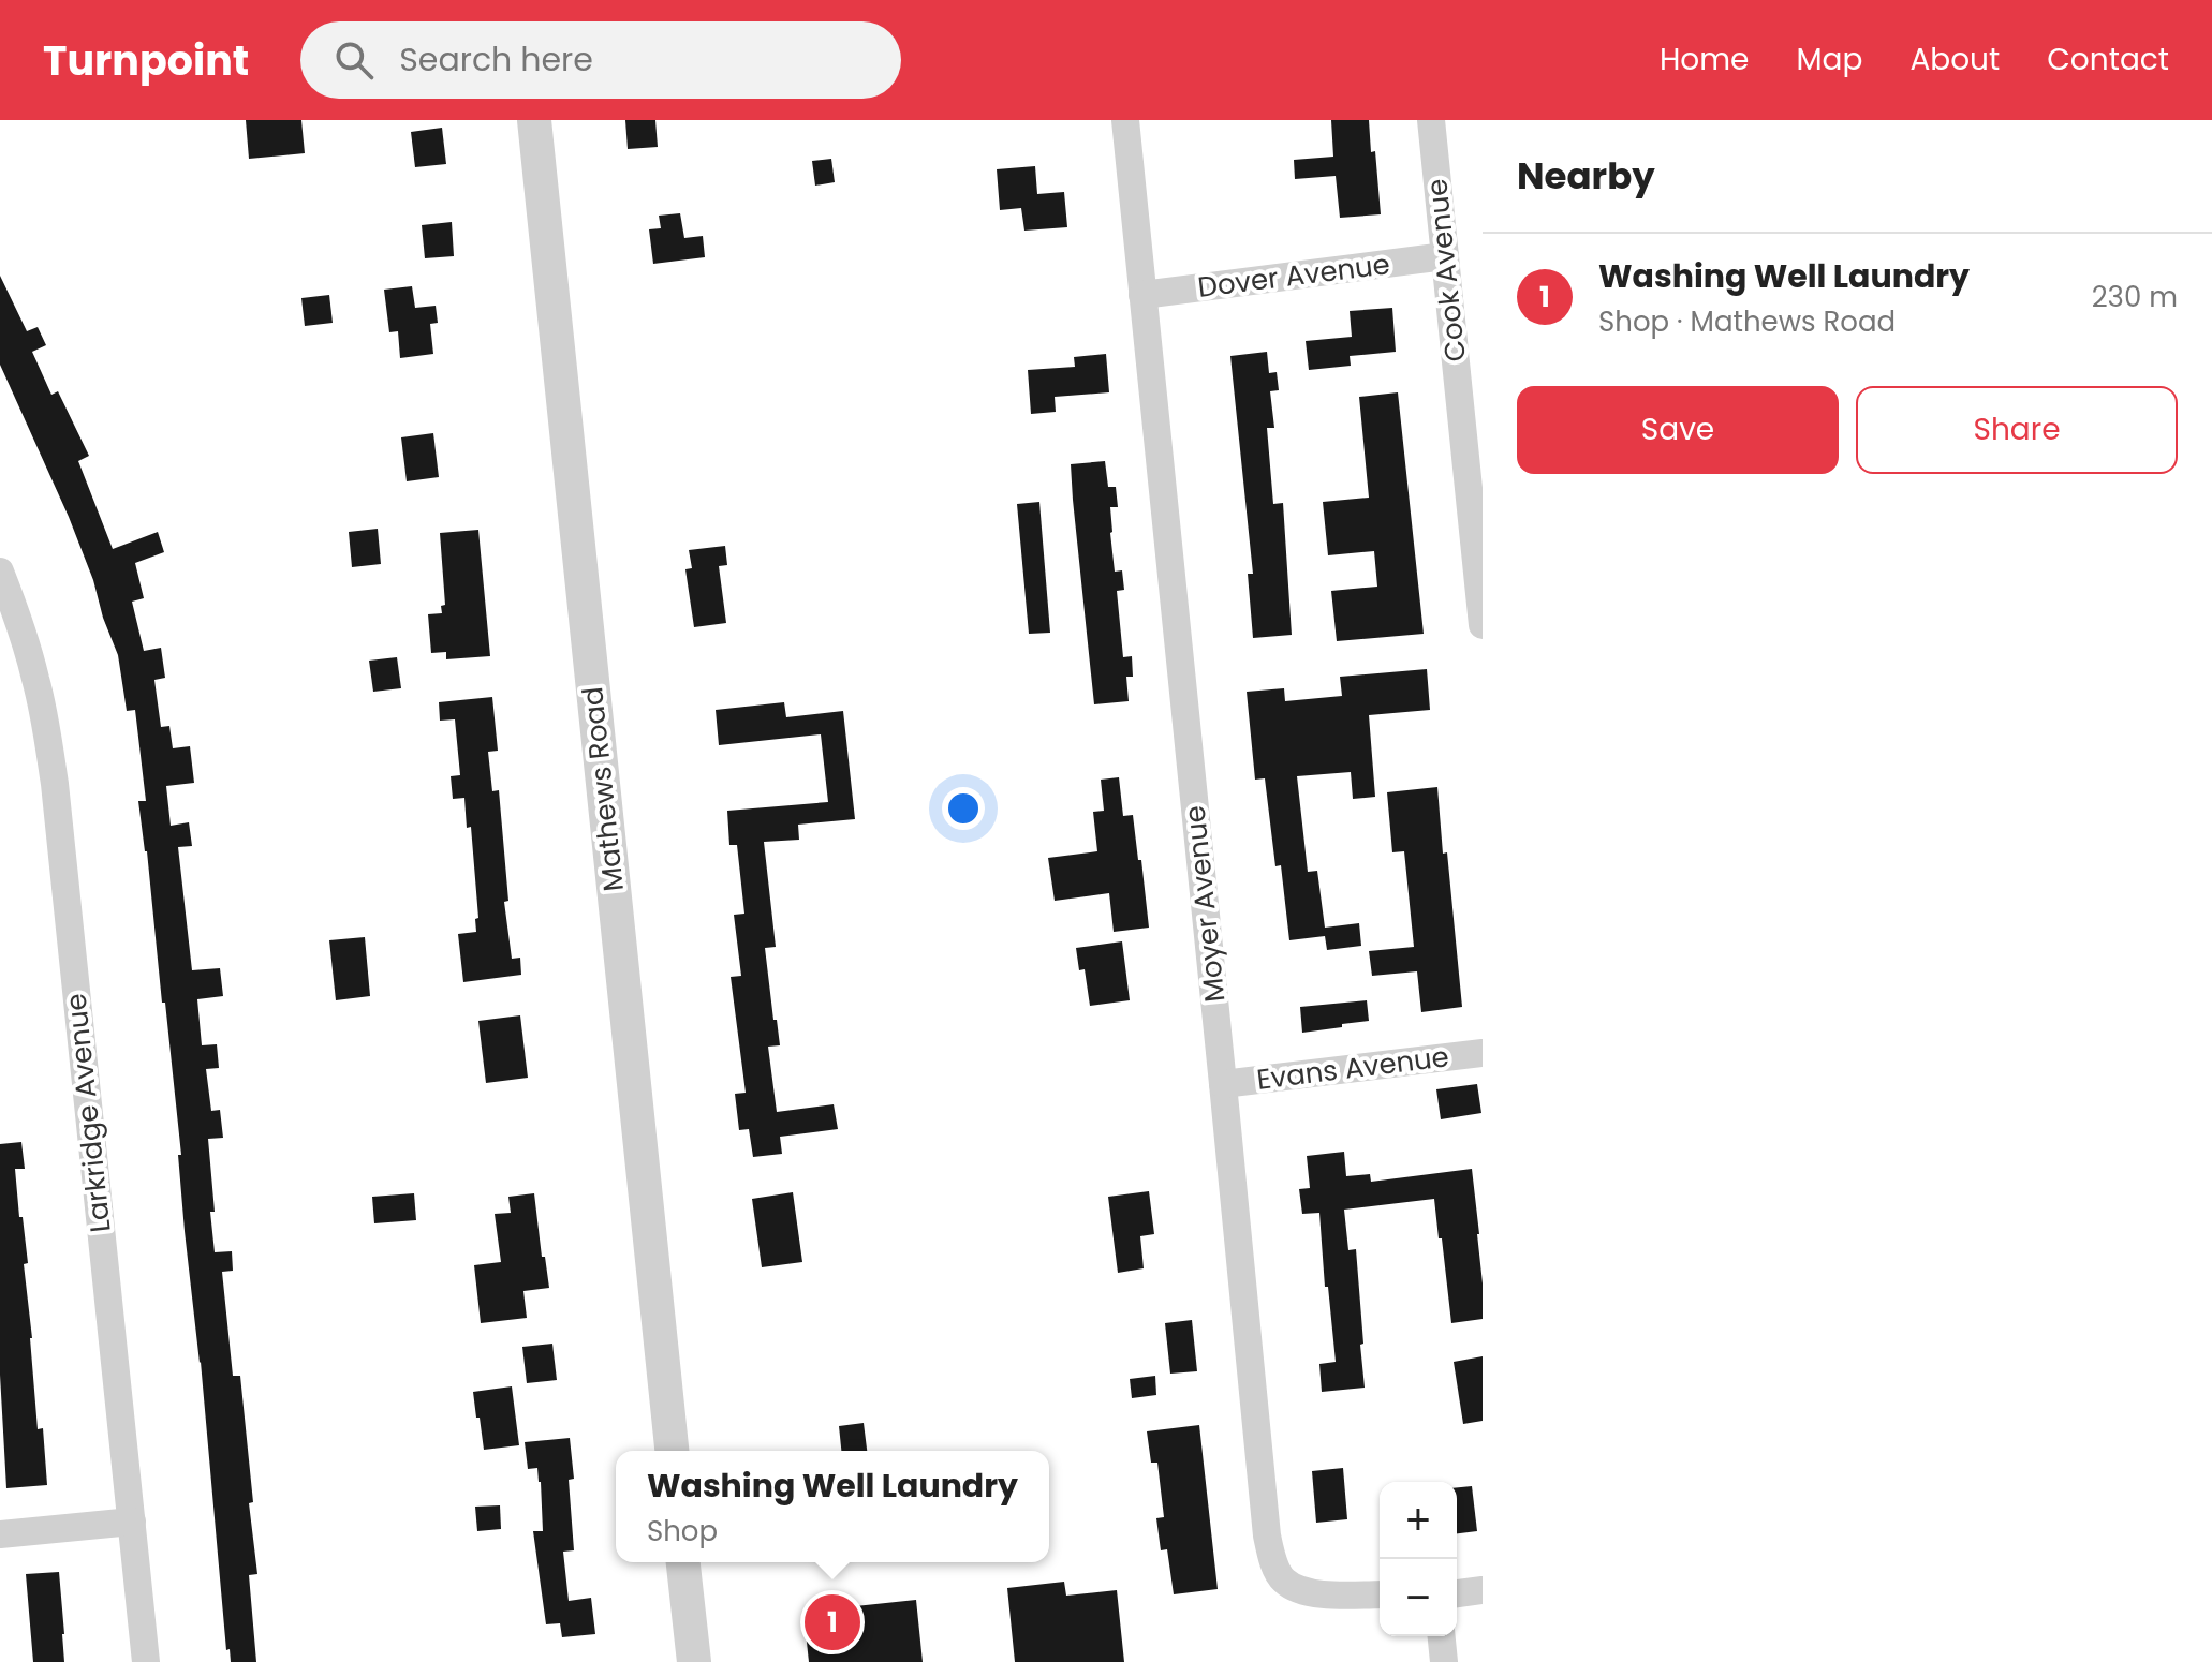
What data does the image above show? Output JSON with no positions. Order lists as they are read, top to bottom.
{
  "streets": {
    "street": [
      "Cook Avenue",
      "Dover Avenue",
      "Mathews Road",
      "Moyer Avenue",
      "Evans Avenue",
      "Larkridge Avenue"
    ]
  },
  "crossings": [
    ["Cook Avenue", "Dover Avenue"],
    ["Dover Avenue", "Moyer Avenue"],
    ["Moyer Avenue", "Evans Avenue"]
  ],
  "page": {
    "header": "Turnpoint",
    "search": "Search here",
    "nav": [
      "Home",
      "Map",
      "About",
      "Contact"
    ],
    "heading": "Nearby",
    "list": [
      {
        "mark": "1",
        "name": "Washing Well Laundry",
        "note": "Shop · Mathews Road",
        "value": "230 m"
      }
    ],
    "buttons": ["Save", "Share"],
    "popup": ["Washing Well Laundry", "Shop"],
    "map_buttons": ["+", "−"],
    "pins": "1"
  }
}
